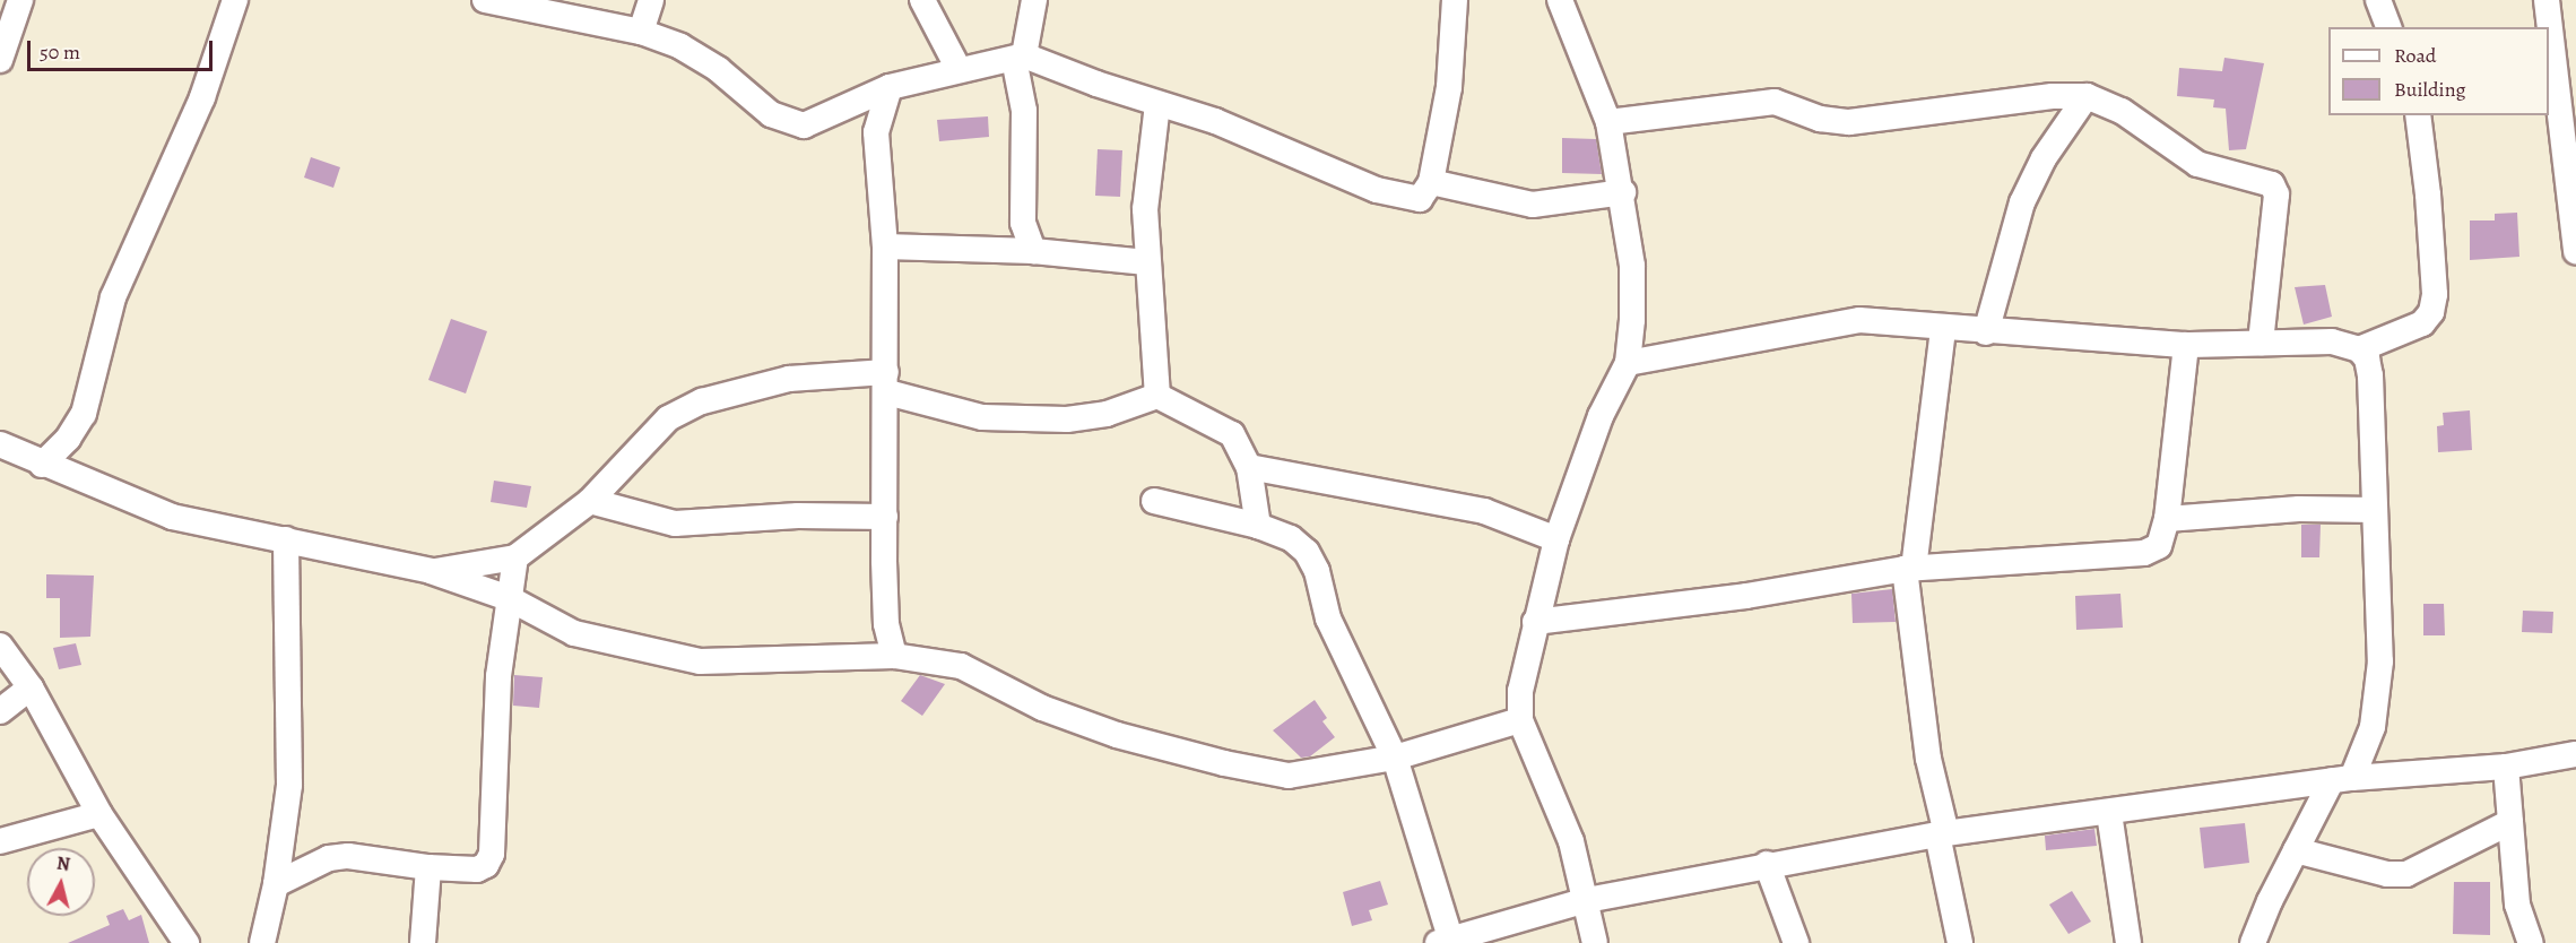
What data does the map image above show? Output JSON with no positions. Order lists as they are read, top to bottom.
{
  "legend": ["Road", "Building"],
  "scale_bar": "50 m",
  "north": "top"
}
